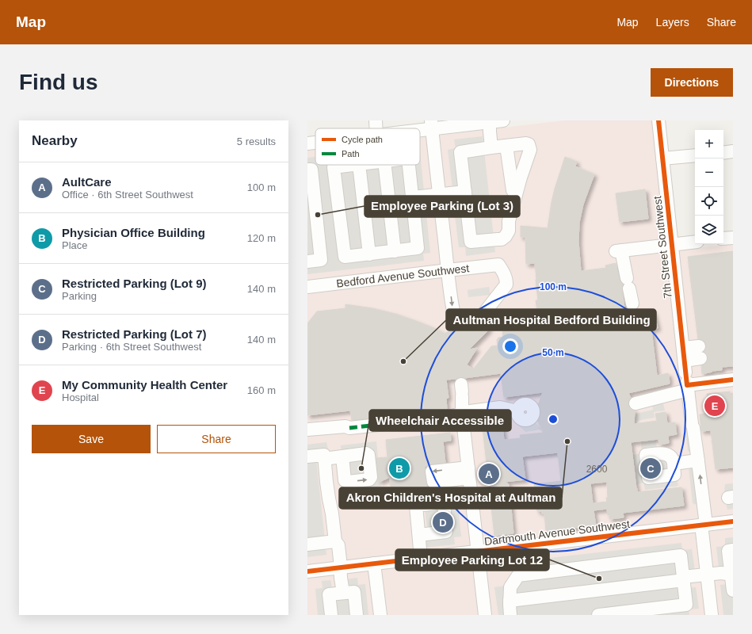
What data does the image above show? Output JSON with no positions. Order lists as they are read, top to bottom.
{
  "streets": {
    "street": ["7th Street Southwest", "Bedford Avenue Southwest", "Dartmouth Avenue Southwest"]
  },
  "crossings": [
    ["7th Street Southwest", "Dartmouth Avenue Southwest"]
  ],
  "places": [
    "Employee Parking (Lot 3)",
    "Aultman Hospital Bedford Building",
    "Akron Children's Hospital at Aultman",
    "Wheelchair Accessible",
    "Employee Parking Lot 12"
  ],
  "house_numbers": ["2600"],
  "legend": ["Cycle path", "Path"],
  "page": {
    "header": "Map",
    "nav": ["Map", "Layers", "Share"],
    "buttons": [
      "Directions",
      ["Save", "Share"]
    ],
    "title": "Find us",
    "heading": ["Nearby", "5 results"],
    "map_buttons": ["+", "−"],
    "list": [
      {
        "mark": "A",
        "name": "AultCare",
        "note": "Office · 6th Street Southwest",
        "value": "100 m"
      },
      {
        "mark": "B",
        "name": "Physician Office Building",
        "note": "Place",
        "value": "120 m"
      },
      {
        "mark": "C",
        "name": "Restricted Parking (Lot 9)",
        "note": "Parking",
        "value": "140 m"
      },
      {
        "mark": "D",
        "name": "Restricted Parking (Lot 7)",
        "note": "Parking · 6th Street Southwest",
        "value": "140 m"
      },
      {
        "mark": "E",
        "name": "My Community Health Center",
        "note": "Hospital",
        "value": "160 m"
      }
    ],
    "pins": [
      "E",
      "B",
      "C",
      "A",
      "D"
    ]
  },
  "rings": ["100 m", "50 m"]
}
